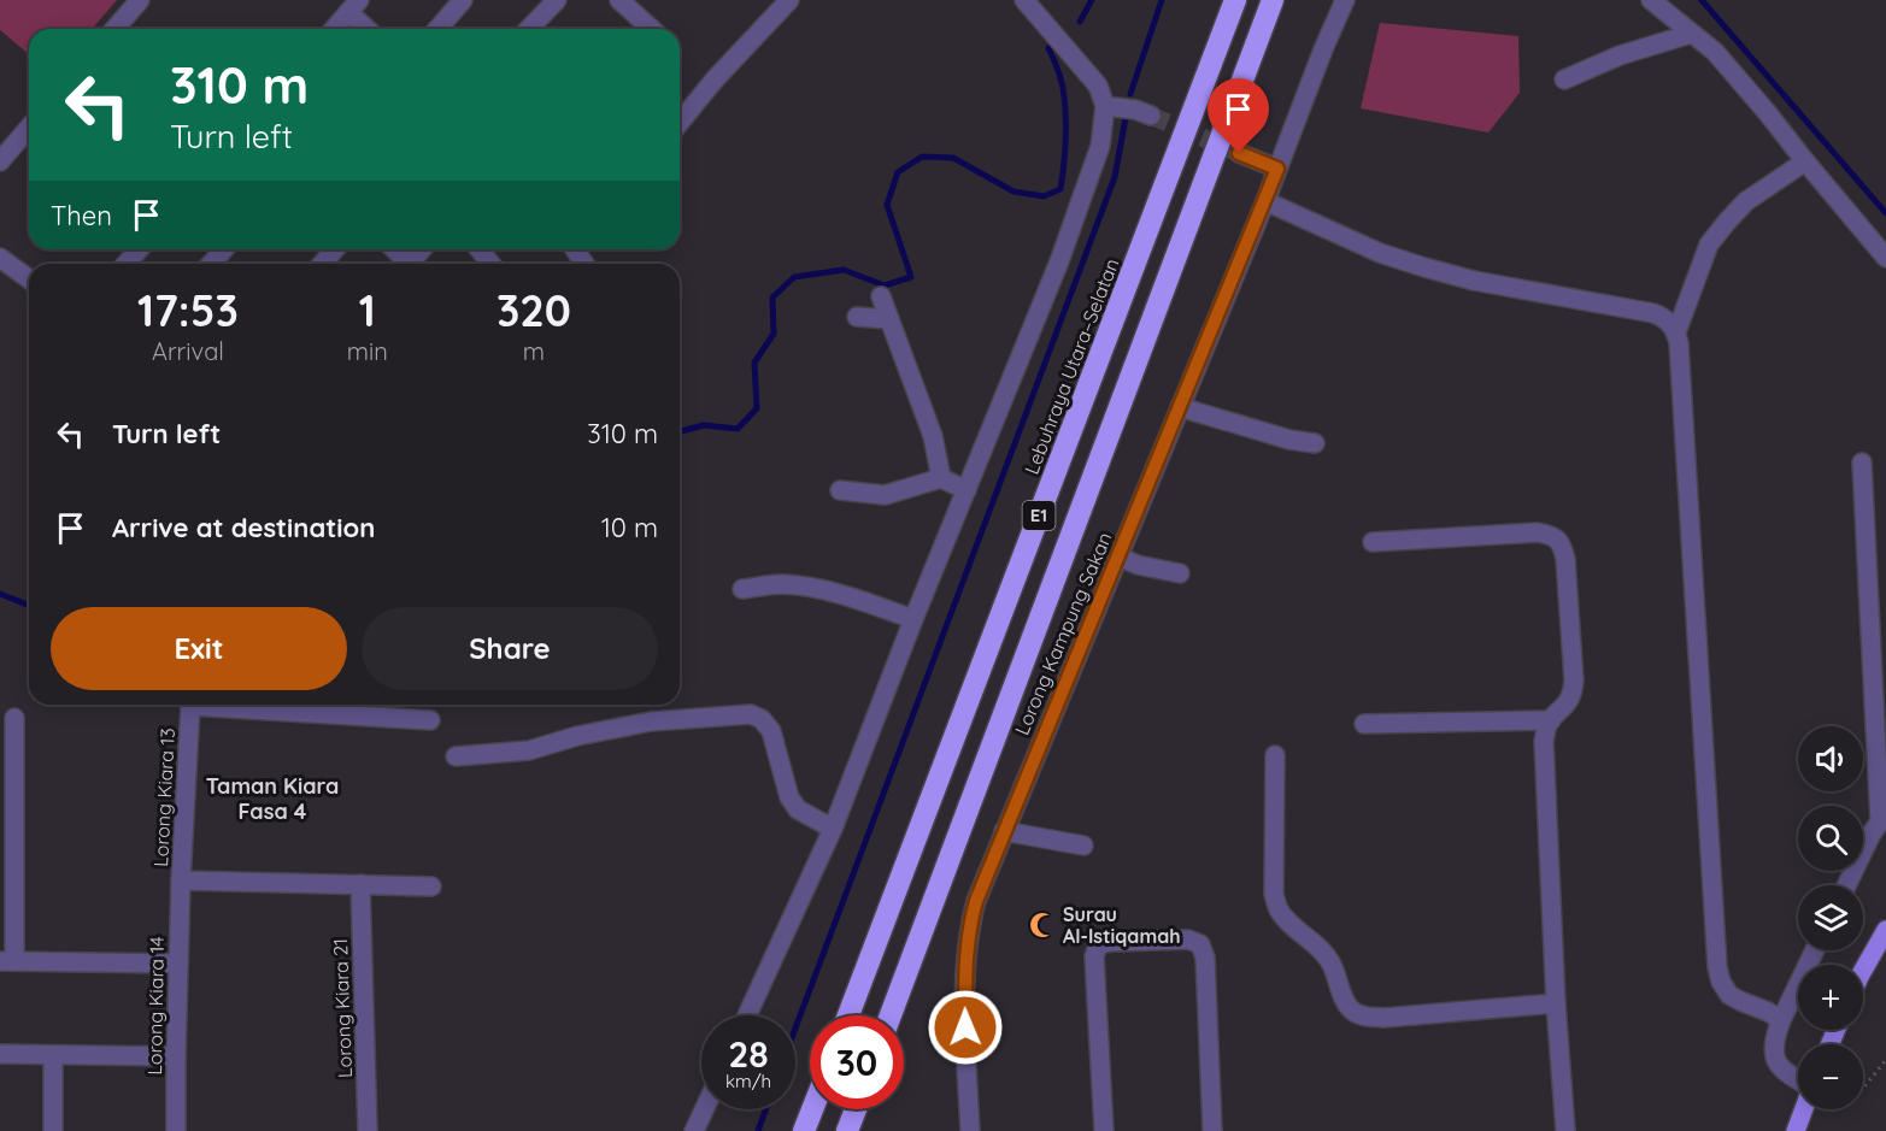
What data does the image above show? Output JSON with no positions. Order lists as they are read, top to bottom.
{
  "streets": {
    "highway": ["Lebuhraya Utara–Selatan", "E1"],
    "street": [
      "Lorong Kampung Sakan",
      "Lorong Kiara 13",
      "Lorong Kiara 14",
      "Lorong Kiara 21"
    ]
  },
  "crossings": [
    ["Lorong Kiara 13", "Lorong Kiara 14"],
    ["Lorong Kiara 13", "Lorong Kiara 21"]
  ],
  "districts": ["Taman Kiara Fasa 4"],
  "places": {
    "mosque": ["Surau Al-Istiqamah"]
  },
  "page": {
    "turn": ["310 m", "Turn left"],
    "then": "Then",
    "eta": [
      "17:53",
      "Arrival",
      "1",
      "min",
      "320",
      "m"
    ],
    "list": [
      {
        "name": "Turn left",
        "value": "310 m"
      },
      {
        "name": "Arrive at destination",
        "value": "10 m"
      }
    ],
    "buttons": ["Exit", "Share"],
    "map_buttons": ["+", "−"],
    "speed": "28 km/h",
    "limit": "30"
  }
}
